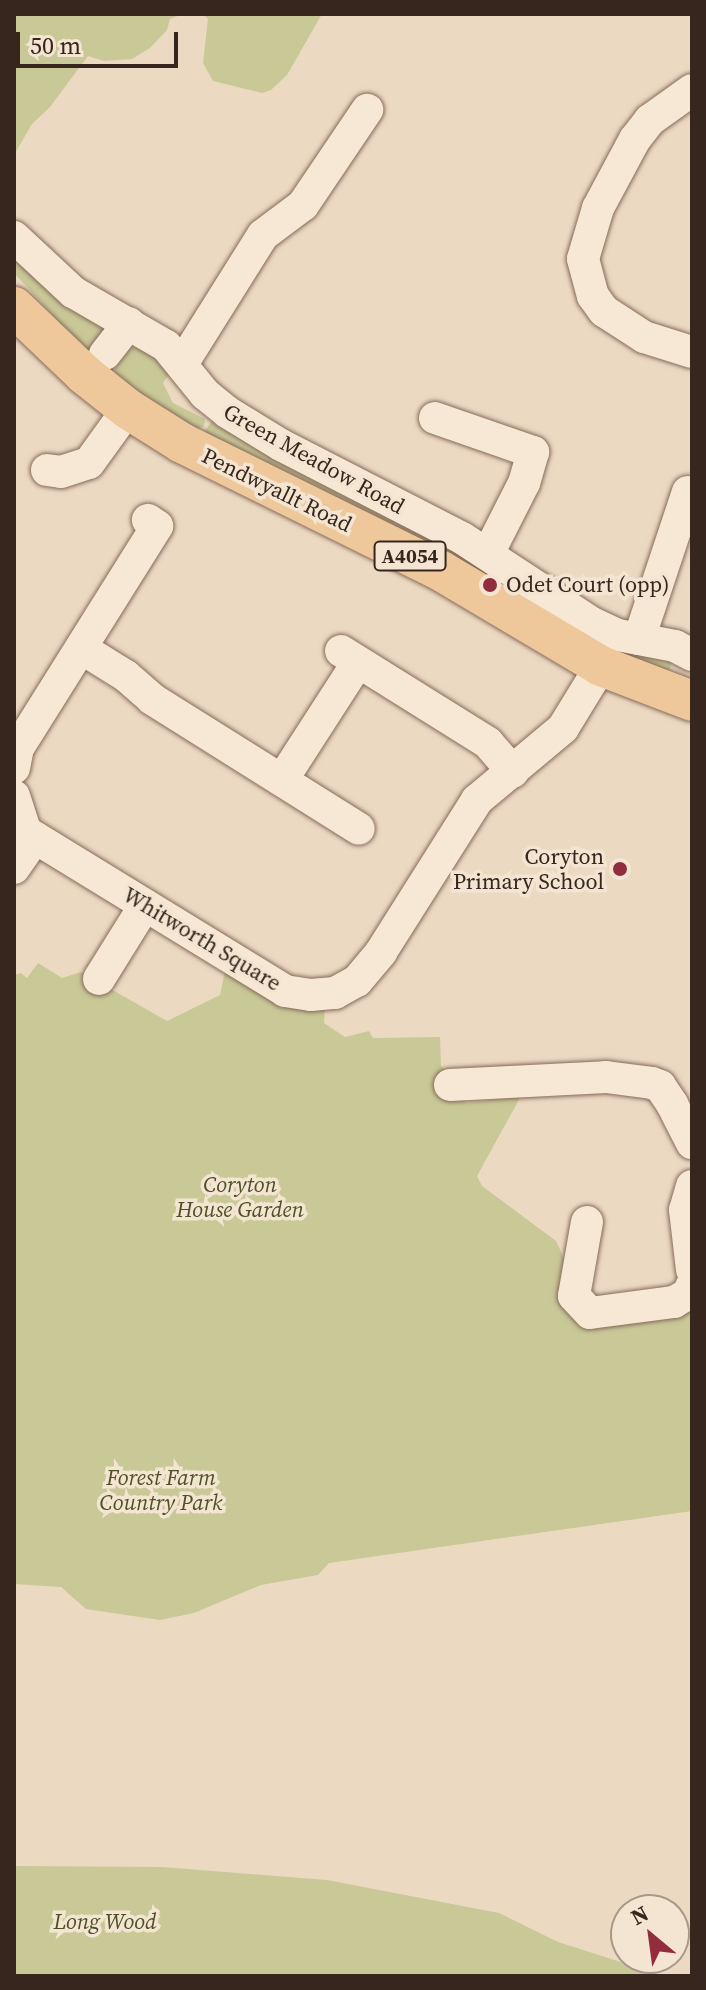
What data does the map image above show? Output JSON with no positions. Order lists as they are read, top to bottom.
{
  "streets": {
    "main road": ["Pendwyallt Road", "A4054"],
    "street": ["Green Meadow Road", "Whitworth Square"]
  },
  "crossings": [
    ["Green Meadow Road", "Pendwyallt Road"],
    ["Pendwyallt Road", "Whitworth Square"]
  ],
  "parks": ["Coryton House Garden", "Forest Farm Country Park", "Long Wood"],
  "places": ["Odet Court (opp)", "Coryton Primary School"],
  "scale_bar": "50 m",
  "north": "top left"
}
